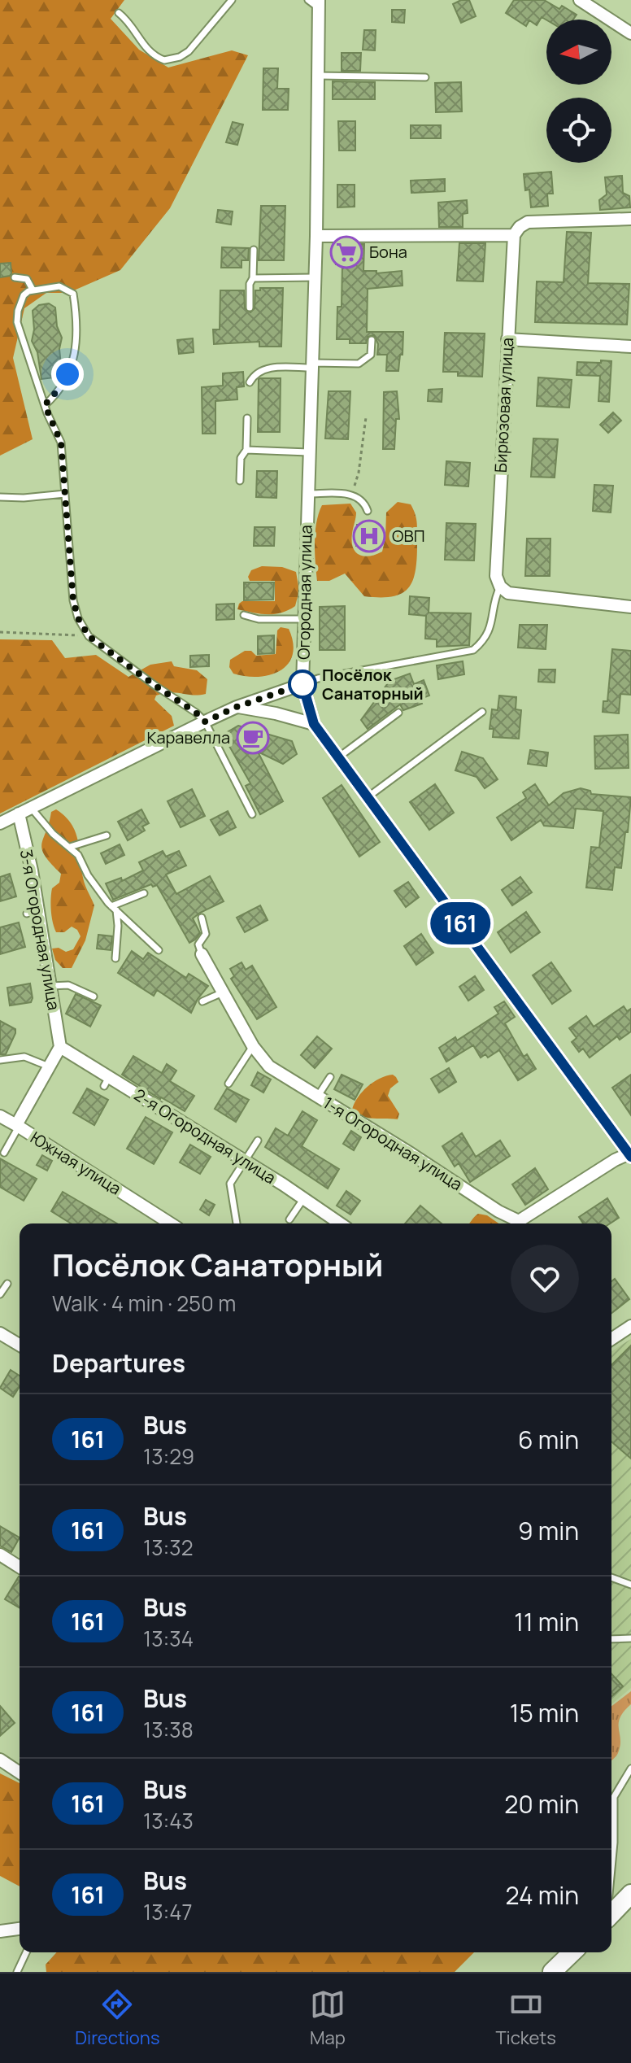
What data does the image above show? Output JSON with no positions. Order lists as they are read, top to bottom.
{
  "streets": {
    "street": [
      "Бирюзовая улица",
      "Огородная улица",
      "3-я Огородная улица",
      "2-я Огородная улица",
      "1-я Огородная улица",
      "Южная улица"
    ]
  },
  "crossings": [
    ["Огородная улица", "1-я Огородная улица"],
    ["3-я Огородная улица", "2-я Огородная улица"],
    ["3-я Огородная улица", "Южная улица"],
    ["2-я Огородная улица", "Южная улица"]
  ],
  "places": {
    "supermarket": ["Бона"],
    "hospital": ["ОВП"],
    "other": ["Посёлок Санаторный"],
    "cafe": ["Каравелла"]
  },
  "lines": ["bus line 161"],
  "north": "left",
  "page": {
    "on_map": "161",
    "heading": [
      ["Посёлок Санаторный", "Walk · 4 min · 250 m"],
      "Departures"
    ],
    "list": [
      {
        "mark": "161",
        "name": "Bus",
        "note": "13:29",
        "value": "6 min"
      },
      {
        "mark": "161",
        "name": "Bus",
        "note": "13:32",
        "value": "9 min"
      },
      {
        "mark": "161",
        "name": "Bus",
        "note": "13:34",
        "value": "11 min"
      },
      {
        "mark": "161",
        "name": "Bus",
        "note": "13:38",
        "value": "15 min"
      },
      {
        "mark": "161",
        "name": "Bus",
        "note": "13:43",
        "value": "20 min"
      },
      {
        "mark": "161",
        "name": "Bus",
        "note": "13:47",
        "value": "24 min"
      }
    ],
    "tabs": ["Directions", "Map", "Tickets"]
  }
}
